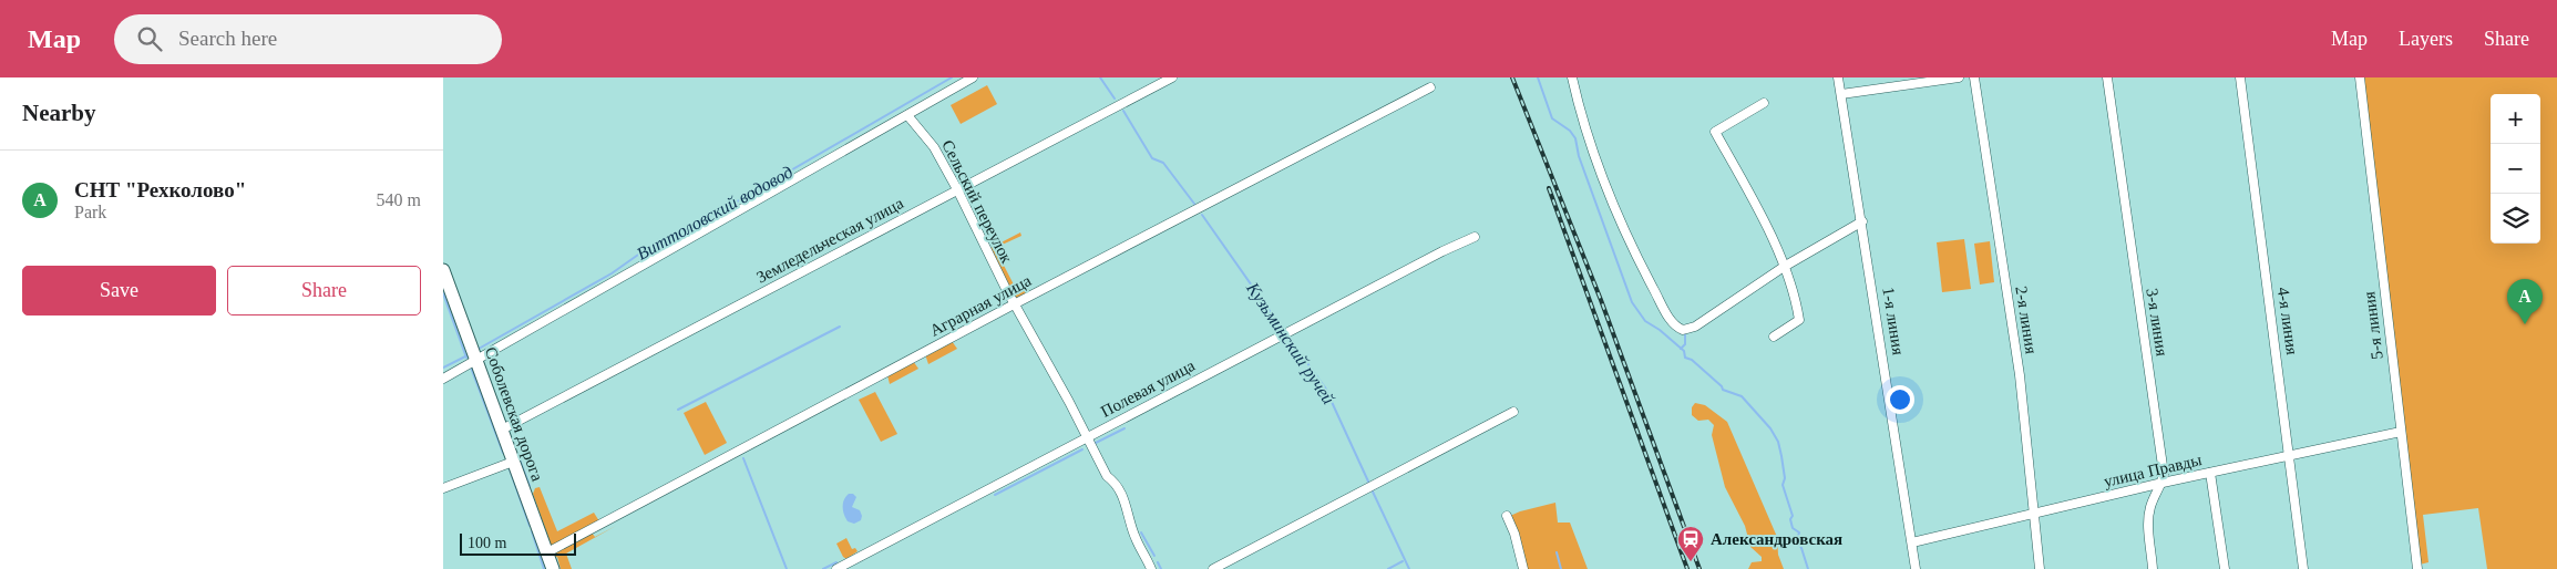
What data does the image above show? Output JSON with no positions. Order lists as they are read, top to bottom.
{
  "streets": {
    "street": [
      "Сельский переулок",
      "Земледельческая улица",
      "Аграрная улица",
      "2-я линия",
      "1-я линия",
      "4-я линия",
      "3-я линия",
      "5-я линия",
      "Полевая улица",
      "Соболевская дорога",
      "улица Правды"
    ]
  },
  "crossings": [
    ["Сельский переулок", "Земледельческая улица"],
    ["Сельский переулок", "Аграрная улица"],
    ["Сельский переулок", "Полевая улица"],
    ["Земледельческая улица", "Соболевская дорога"],
    ["Аграрная улица", "Соболевская дорога"],
    ["2-я линия", "улица Правды"],
    ["1-я линия", "улица Правды"],
    ["4-я линия", "улица Правды"],
    ["3-я линия", "улица Правды"],
    ["5-я линия", "улица Правды"]
  ],
  "water": ["Виттоловский водовод", "Кузьминский ручей"],
  "places": {
    "station": ["Александровская"]
  },
  "scale_bar": "100 m",
  "page": {
    "header": "Map",
    "search": "Search here",
    "nav": ["Map", "Layers", "Share"],
    "heading": "Nearby",
    "map_buttons": ["+", "−"],
    "list": [
      {
        "mark": "A",
        "name": "СНТ \"Рехколово\"",
        "note": "Park",
        "value": "540 m"
      }
    ],
    "buttons": ["Save", "Share"],
    "pins": "A",
    "scale": "100 m"
  }
}
